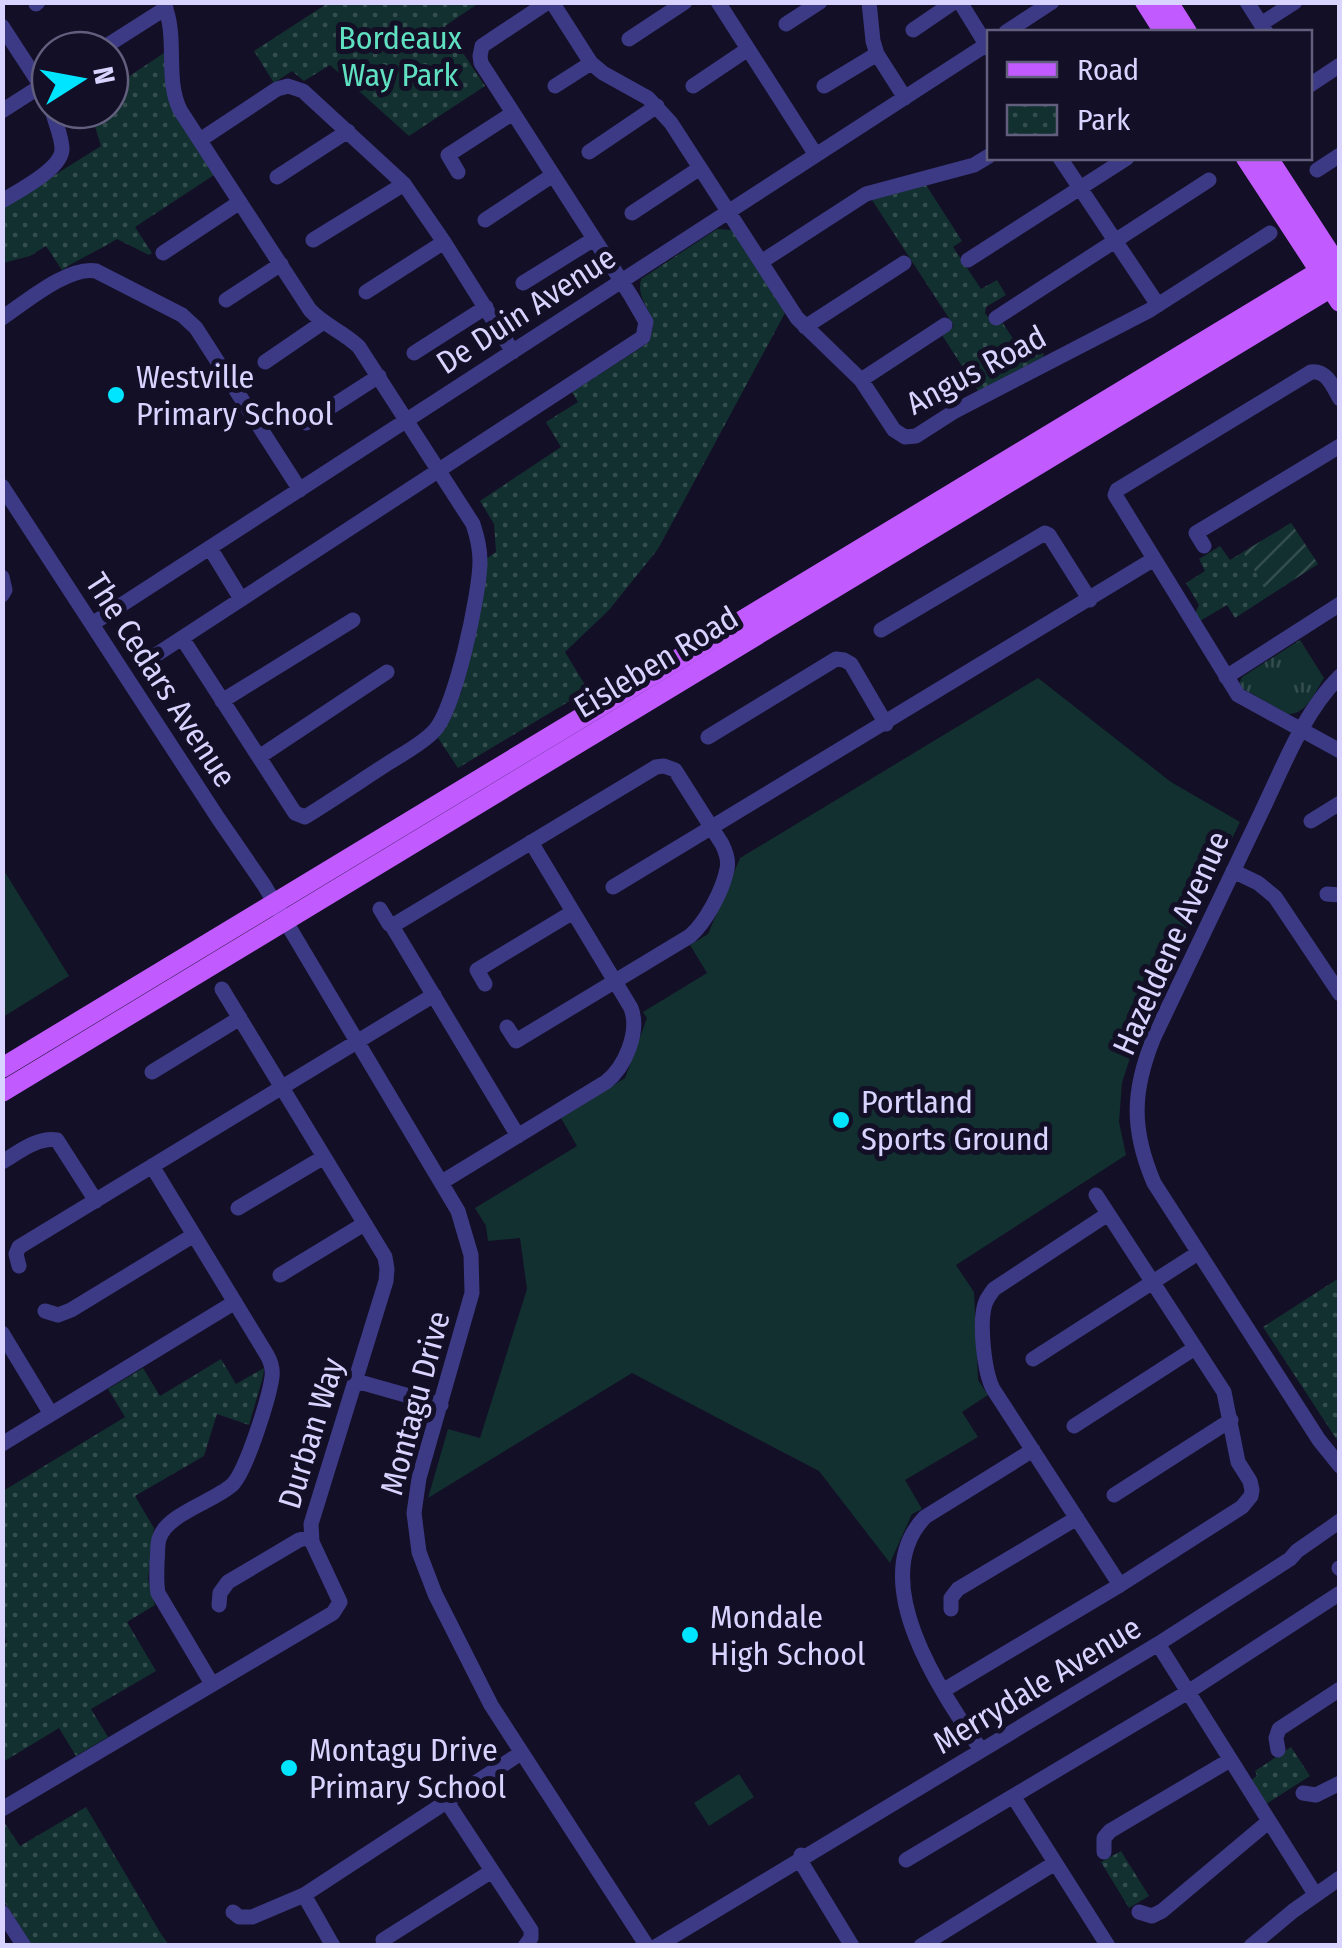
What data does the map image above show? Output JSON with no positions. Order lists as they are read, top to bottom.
{
  "streets": {
    "main road": ["Eisleben Road"],
    "street": [
      "De Duin Avenue",
      "Angus Road",
      "The Cedars Avenue",
      "Hazeldene Avenue",
      "Montagu Drive",
      "Durban Way",
      "Merrydale Avenue"
    ]
  },
  "crossings": [
    ["De Duin Avenue", "Angus Road"],
    ["De Duin Avenue", "The Cedars Avenue"],
    ["Eisleben Road", "The Cedars Avenue"],
    ["Eisleben Road", "Montagu Drive"],
    ["The Cedars Avenue", "Montagu Drive"],
    ["Montagu Drive", "Merrydale Avenue"]
  ],
  "parks": ["Bordeaux Way Park"],
  "places": [
    "Westville Primary School",
    "Portland Sports Ground",
    "Mondale High School",
    "Montagu Drive Primary School"
  ],
  "legend": ["Road", "Park"],
  "north": "right"
}
